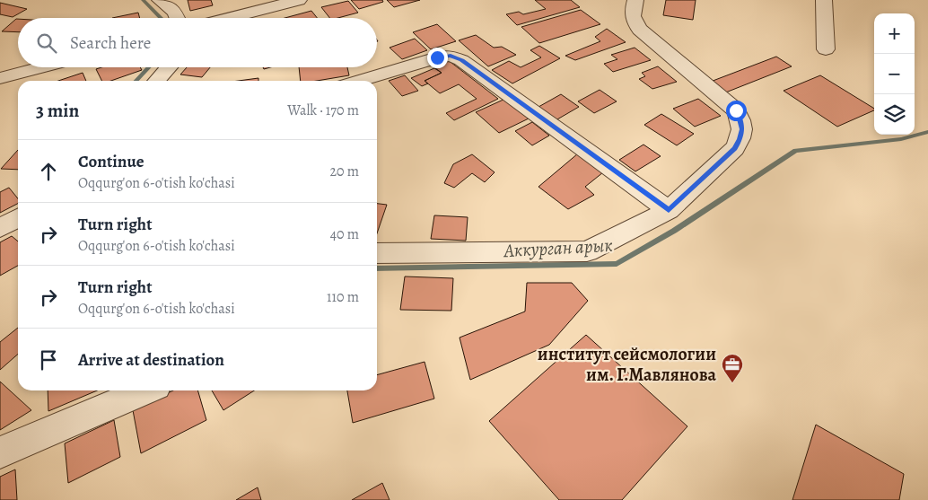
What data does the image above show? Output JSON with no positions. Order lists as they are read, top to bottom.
{
  "water": ["Аккурган арык"],
  "places": {
    "office": ["институт сейсмологии им. Г.Мавлянова"]
  },
  "page": {
    "map_buttons": ["+", "−"],
    "search": "Search here",
    "heading": ["3 min", "Walk · 170 m"],
    "list": [
      ["Continue", "Oqqurg'on 6-o'tish ko'chasi", "20 m"],
      ["Turn right", "Oqqurg'on 6-o'tish ko'chasi", "40 m"],
      ["Turn right", "Oqqurg'on 6-o'tish ko'chasi", "110 m"],
      "Arrive at destination"
    ]
  }
}
